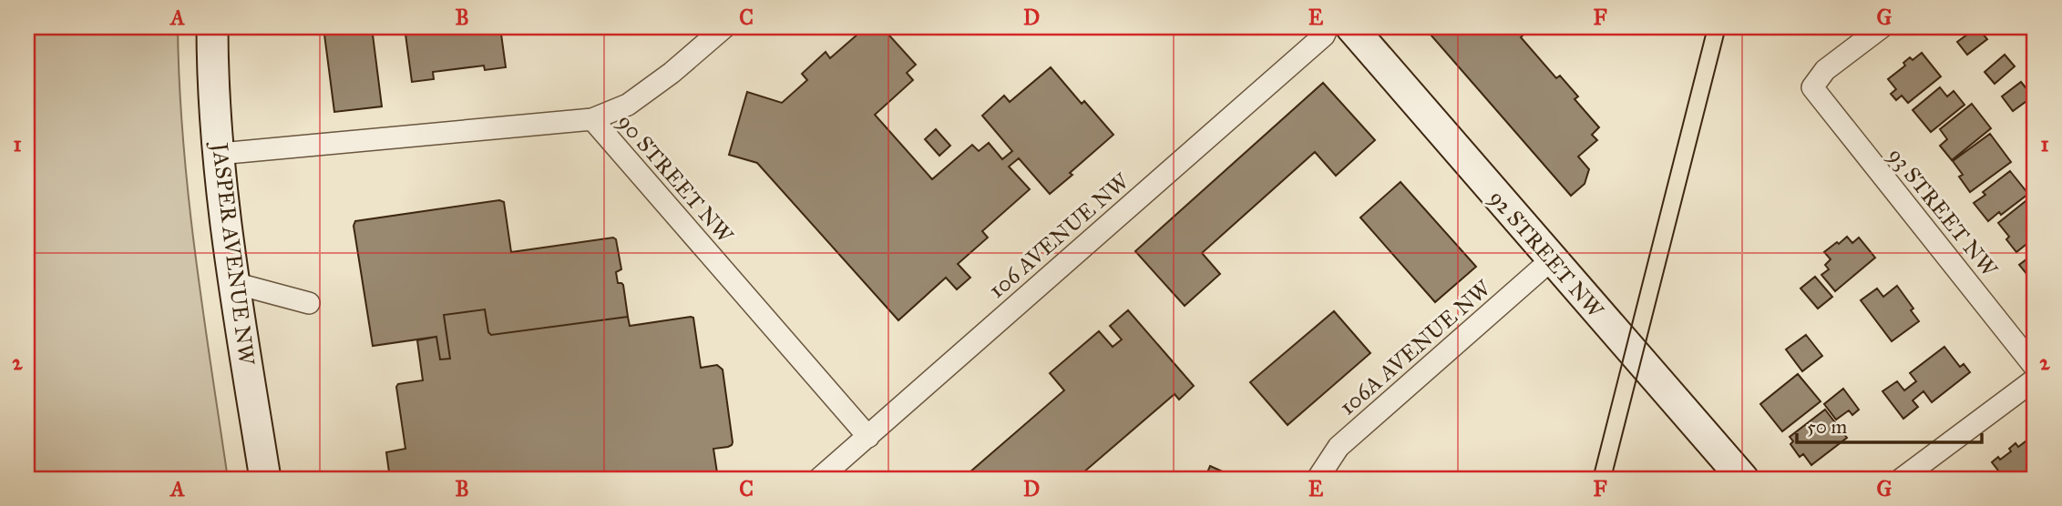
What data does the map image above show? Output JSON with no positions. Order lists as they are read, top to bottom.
{
  "streets": {
    "street": [
      "90 STREET NW",
      "93 STREET NW",
      "106 AVENUE NW",
      "JASPER AVENUE NW",
      "92 STREET NW",
      "106A AVENUE NW"
    ]
  },
  "crossings": [
    ["90 STREET NW", "106 AVENUE NW"],
    ["90 STREET NW", "JASPER AVENUE NW"],
    ["92 STREET NW", "106A AVENUE NW"]
  ],
  "scale_bar": "50 m",
  "grid": {
    "columns": [
      "A",
      "B",
      "C",
      "D",
      "E",
      "F",
      "G"
    ],
    "rows": ["1", "2"]
  }
}
